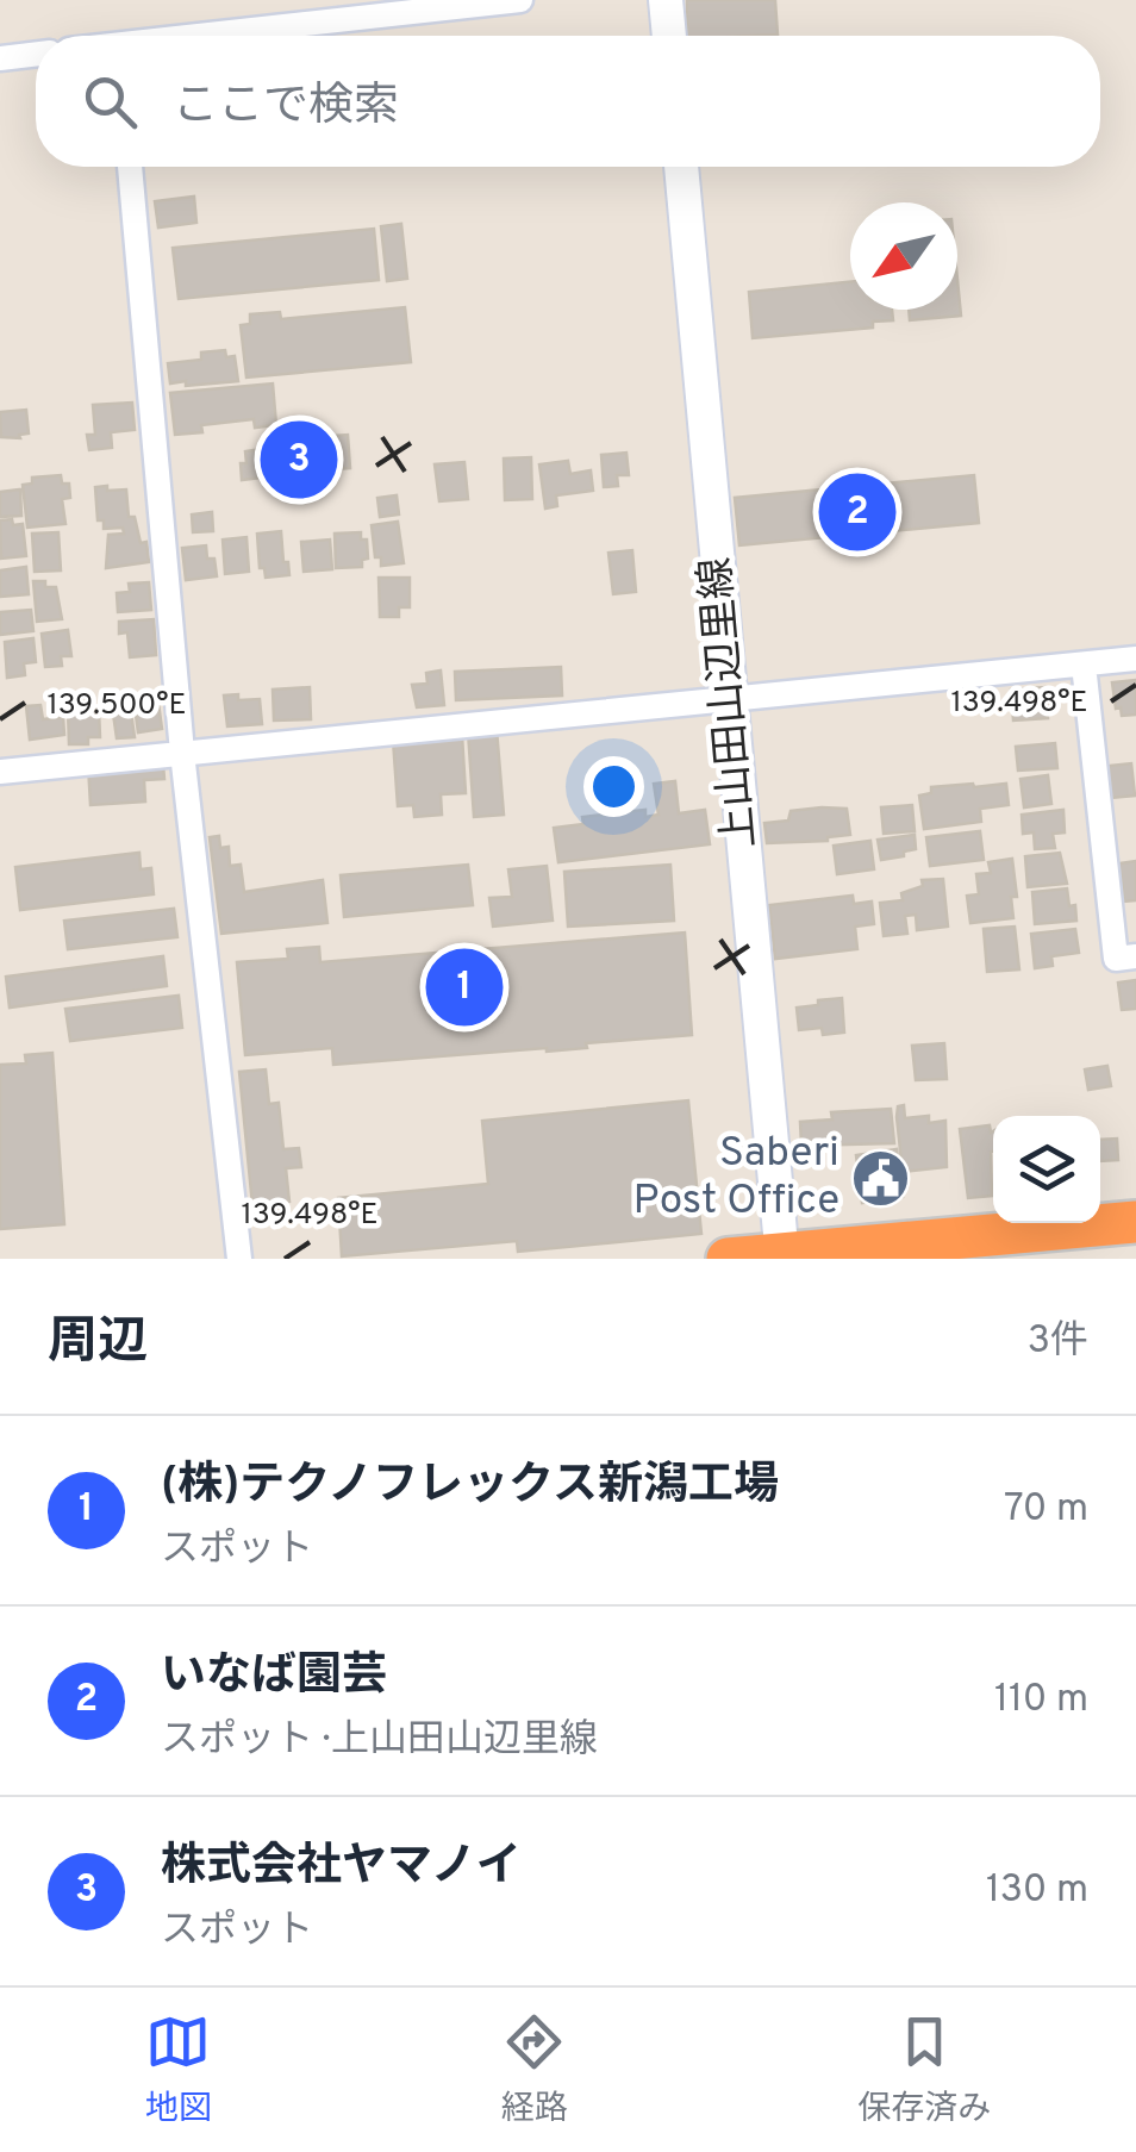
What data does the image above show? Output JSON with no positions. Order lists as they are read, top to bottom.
{
  "streets": {
    "main road": ["上山田山辺里線"]
  },
  "places": {
    "public building": ["Saberi Post Office"]
  },
  "north": "bottom left",
  "page": {
    "search": "ここで検索",
    "pins": ["3", "2", "1"],
    "heading": ["周辺", "3件"],
    "list": [
      {
        "mark": "1",
        "name": "(株)テクノフレックス新潟工場",
        "note": "スポット",
        "value": "70 m"
      },
      {
        "mark": "2",
        "name": "いなば園芸",
        "note": "スポット · 上山田山辺里線",
        "value": "110 m"
      },
      {
        "mark": "3",
        "name": "株式会社ヤマノイ",
        "note": "スポット",
        "value": "130 m"
      }
    ],
    "nav": ["地図", "経路", "保存済み"]
  },
  "coordinates": ["139.498°E", "139.500°E"]
}
